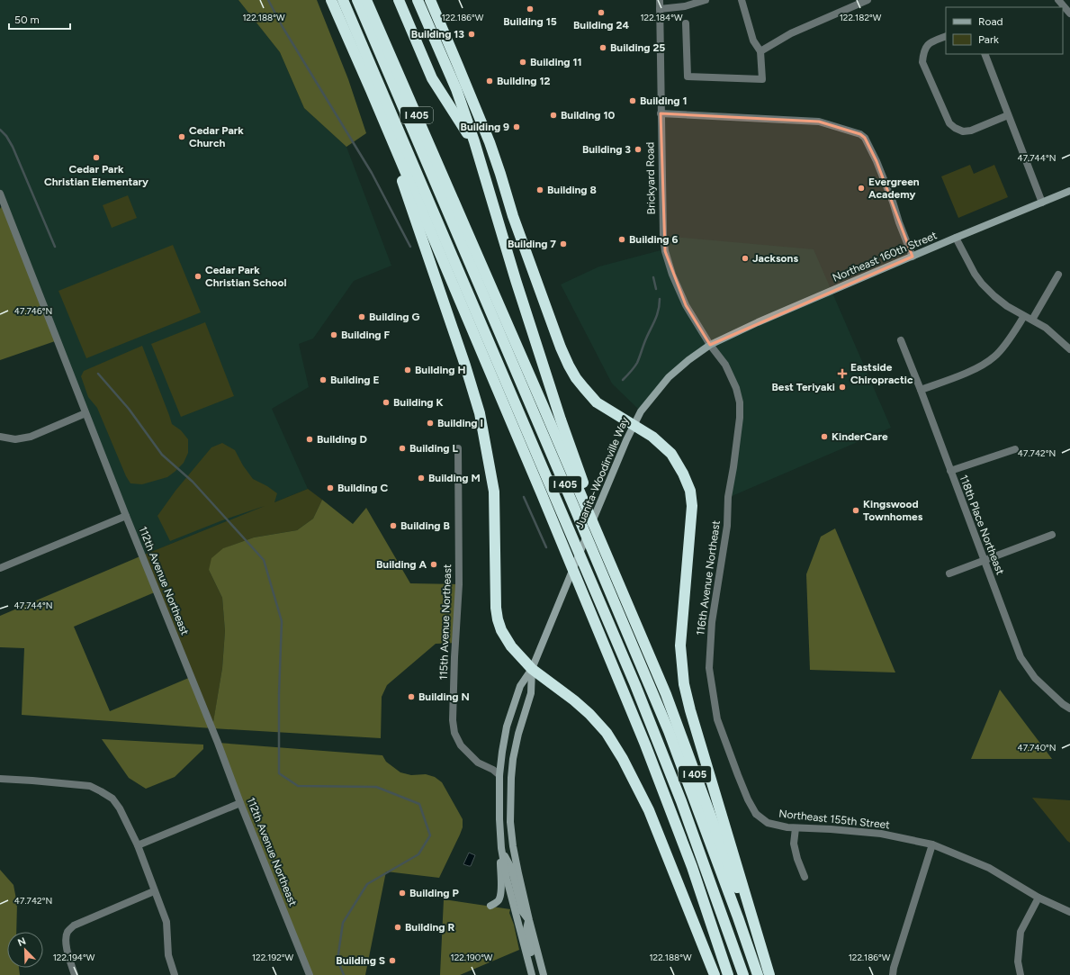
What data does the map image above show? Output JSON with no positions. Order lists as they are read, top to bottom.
{
  "streets": {
    "highway": ["I 405"],
    "main road": ["Northeast 160th Street", "Juanita-Woodinville Way"],
    "street": [
      "Brickyard Road",
      "118th Place Northeast",
      "116th Avenue Northeast",
      "112th Avenue Northeast",
      "115th Avenue Northeast",
      "Northeast 155th Street"
    ]
  },
  "crossings": [
    ["Brickyard Road", "Northeast 160th Street"],
    ["Brickyard Road", "Juanita-Woodinville Way"],
    ["Brickyard Road", "116th Avenue Northeast"],
    ["Northeast 160th Street", "Juanita-Woodinville Way"],
    ["Northeast 160th Street", "116th Avenue Northeast"],
    ["Juanita-Woodinville Way", "116th Avenue Northeast"],
    ["116th Avenue Northeast", "Northeast 155th Street"]
  ],
  "places": {
    "other": [
      "Building 15",
      "Building 24",
      "Building 13",
      "Building 25",
      "Building 11",
      "Building 12",
      "Building 1",
      "Building 10",
      "Building 9",
      "Cedar Park Church",
      "Building 3",
      "Cedar Park Christian Elementary",
      "Evergreen Academy",
      "Building 8",
      "Building 6",
      "Building 7",
      "Jacksons",
      "Cedar Park Christian School",
      "Building G",
      "Building F",
      "Building H",
      "Building E",
      "Best Teriyaki",
      "Building K",
      "Building I",
      "KinderCare",
      "Building D",
      "Building L",
      "Building M",
      "Building C",
      "Kingswood Townhomes",
      "Building B",
      "Building A",
      "Building N",
      "Building P",
      "Building R",
      "Building S"
    ],
    "health": ["Eastside Chiropractic"]
  },
  "legend": ["Road", "Park"],
  "scale_bar": "50 m",
  "north": "top left",
  "coordinates": [
    "122.188°W",
    "122.186°W",
    "122.184°W",
    "122.182°W",
    "47.744°N",
    "47.746°N",
    "47.742°N",
    "47.740°N",
    "122.194°W",
    "122.192°W",
    "122.190°W"
  ]
}
